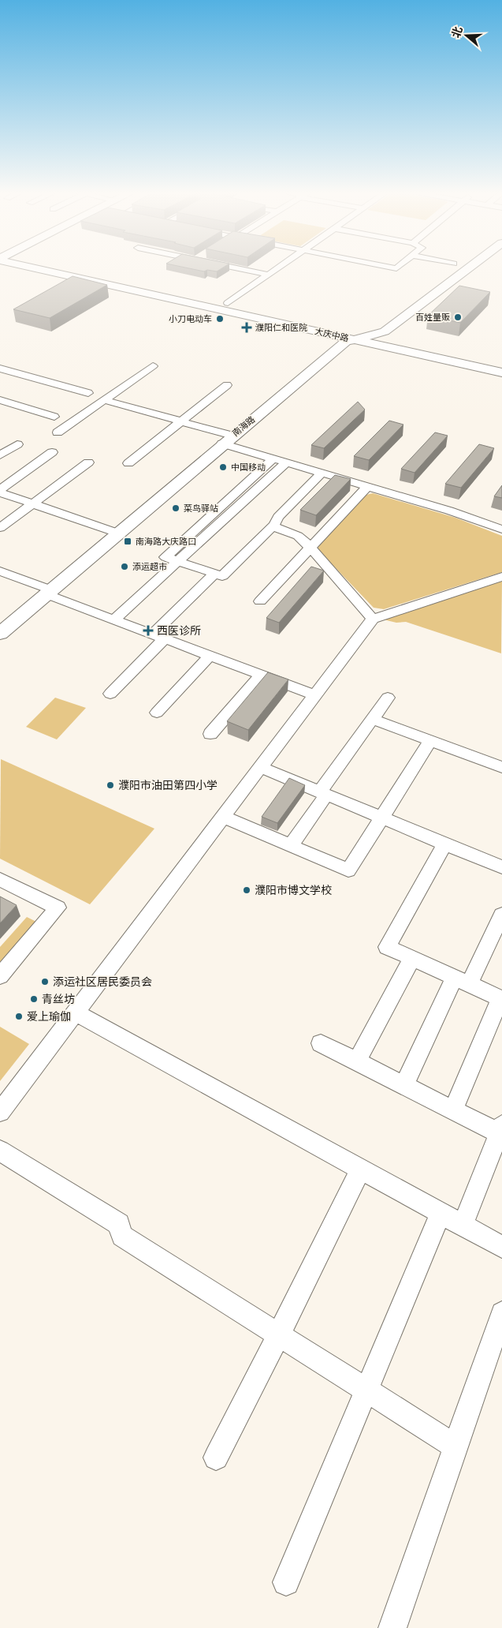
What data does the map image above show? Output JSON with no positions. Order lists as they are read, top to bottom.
{
  "streets": {
    "main road": ["大庆中路", "南海路"]
  },
  "crossings": [
    ["大庆中路", "南海路"]
  ],
  "places": {
    "other": [
      "百姓量贩",
      "小刀电动车",
      "中国移动",
      "菜鸟驿站",
      "添运超市",
      "濮阳市油田第四小学",
      "濮阳市博文学校",
      "添运社区居民委员会",
      "青丝坊",
      "爱上瑜伽"
    ],
    "health": ["濮阳仁和医院", "西医诊所"],
    "transit": ["南海路大庆路口"]
  },
  "north": "left"
}
